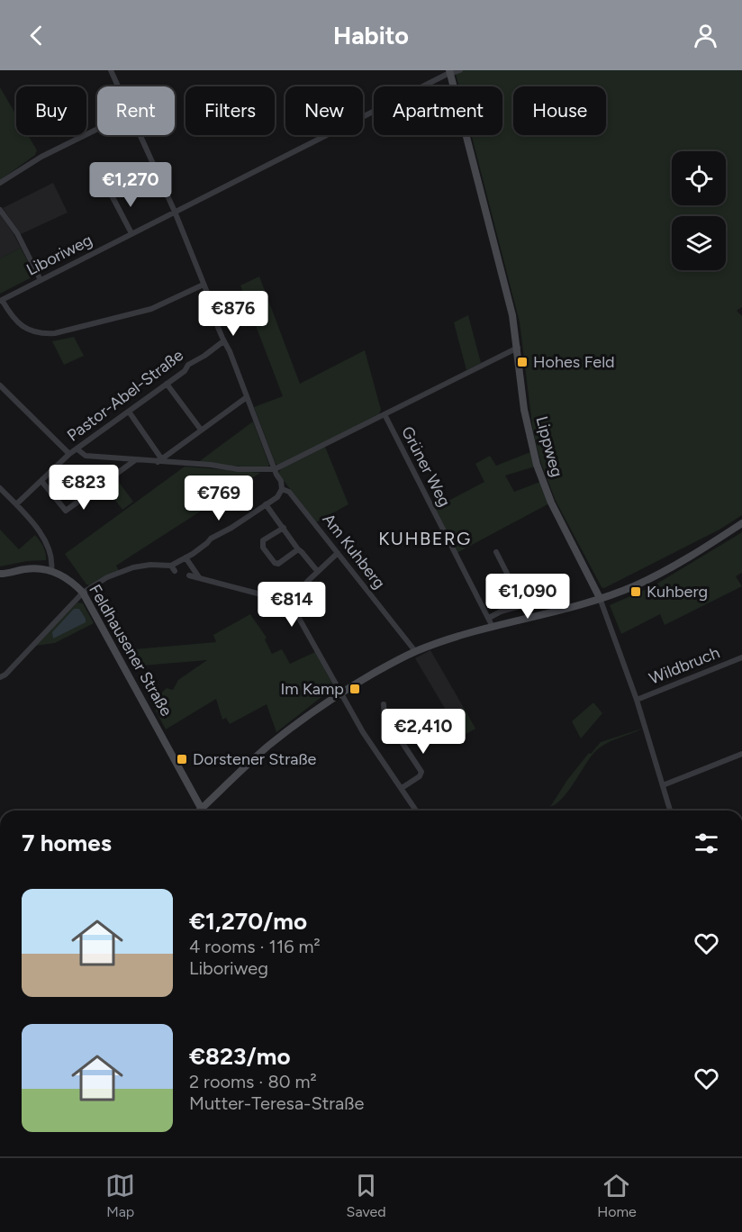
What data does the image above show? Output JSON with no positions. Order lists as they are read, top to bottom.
{
  "streets": {
    "street": [
      "Liboriweg",
      "Pastor-Abel-Straße",
      "Lippweg",
      "Grüner Weg",
      "Am Kuhberg",
      "Feldhausener Straße",
      "Wildbruch"
    ]
  },
  "crossings": [
    ["Liboriweg", "Lippweg"],
    ["Liboriweg", "Am Kuhberg"],
    ["Pastor-Abel-Straße", "Am Kuhberg"],
    ["Lippweg", "Wildbruch"]
  ],
  "districts": ["KUHBERG"],
  "places": {
    "transit": [
      "Hohes Feld",
      "Kuhberg",
      "Im Kamp",
      "Dorstener Straße"
    ]
  },
  "page": {
    "header": "Habito",
    "chip": [
      "Buy",
      "Rent",
      "Filters",
      "New",
      "Apartment",
      "House"
    ],
    "price": [
      "€1,270",
      "€876",
      "€823",
      "€769",
      "€1,090",
      "€814",
      "€2,410"
    ],
    "heading": "7 homes",
    "list": [
      {
        "name": "€1,270/mo",
        "note": "4 rooms · 116 m² · Liboriweg"
      },
      {
        "name": "€823/mo",
        "note": "2 rooms · 80 m² · Mutter-Teresa-Straße"
      }
    ],
    "tabs": ["Map", "Saved", "Home"]
  }
}
